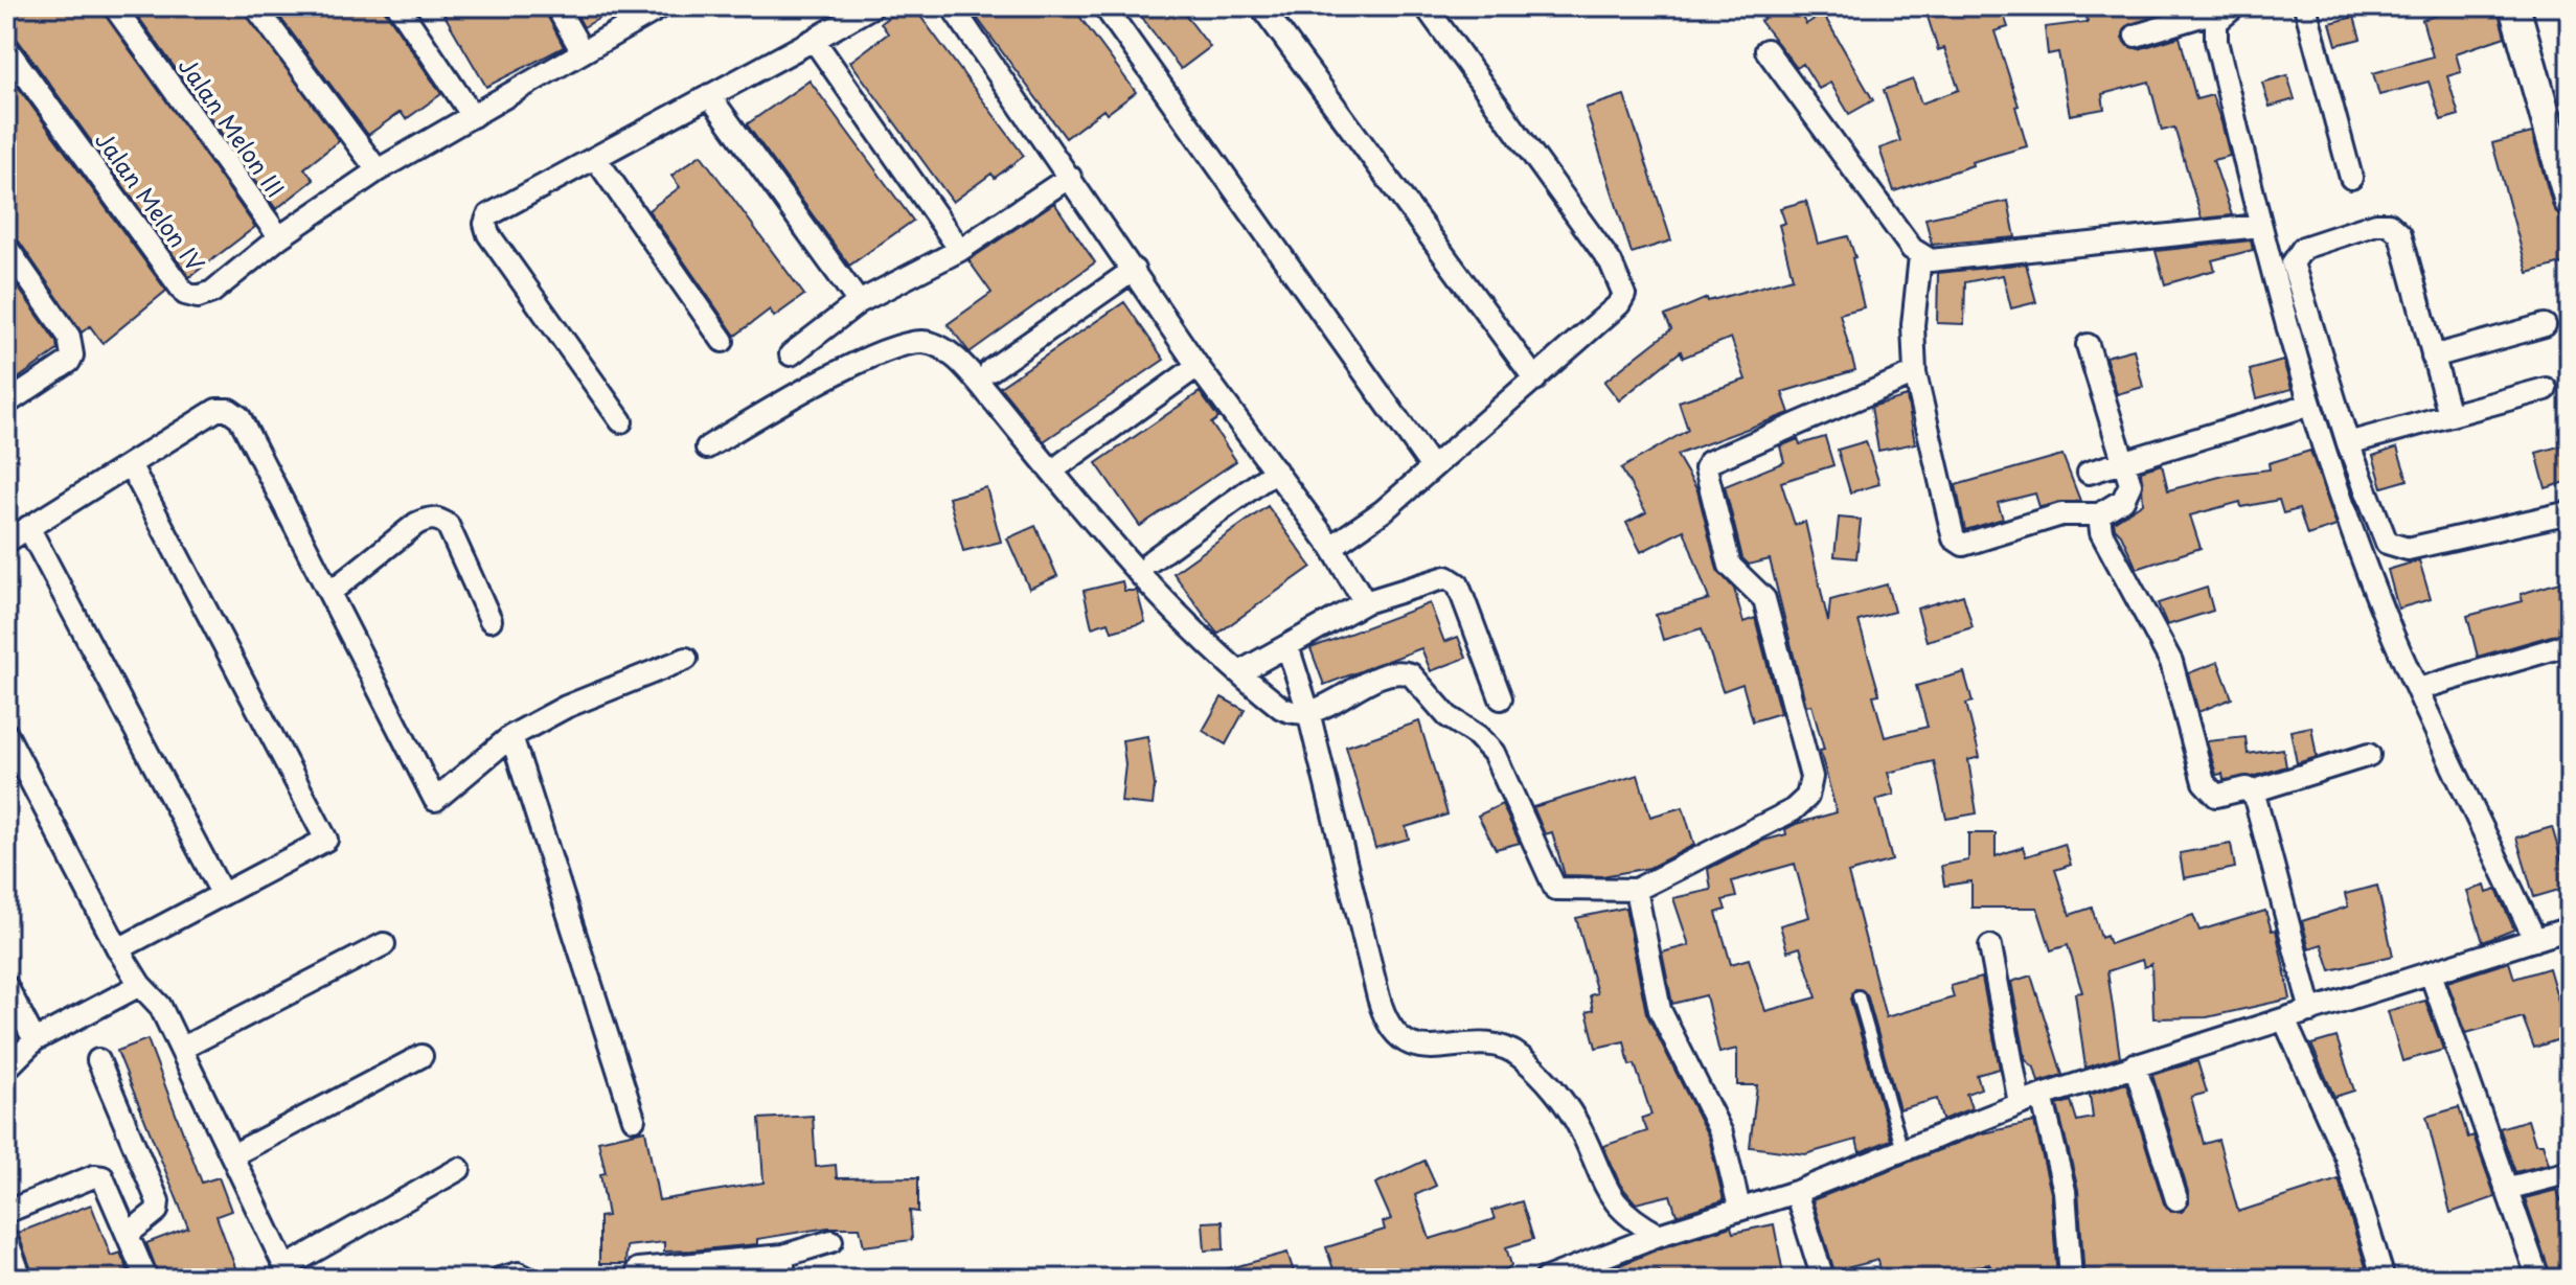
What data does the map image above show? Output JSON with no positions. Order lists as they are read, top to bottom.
{
  "streets": {
    "street": ["Jalan Melon III", "Jalan Melon IV"]
  },
  "crossings": [
    ["Jalan Melon III", "Jalan Melon IV"]
  ]
}
